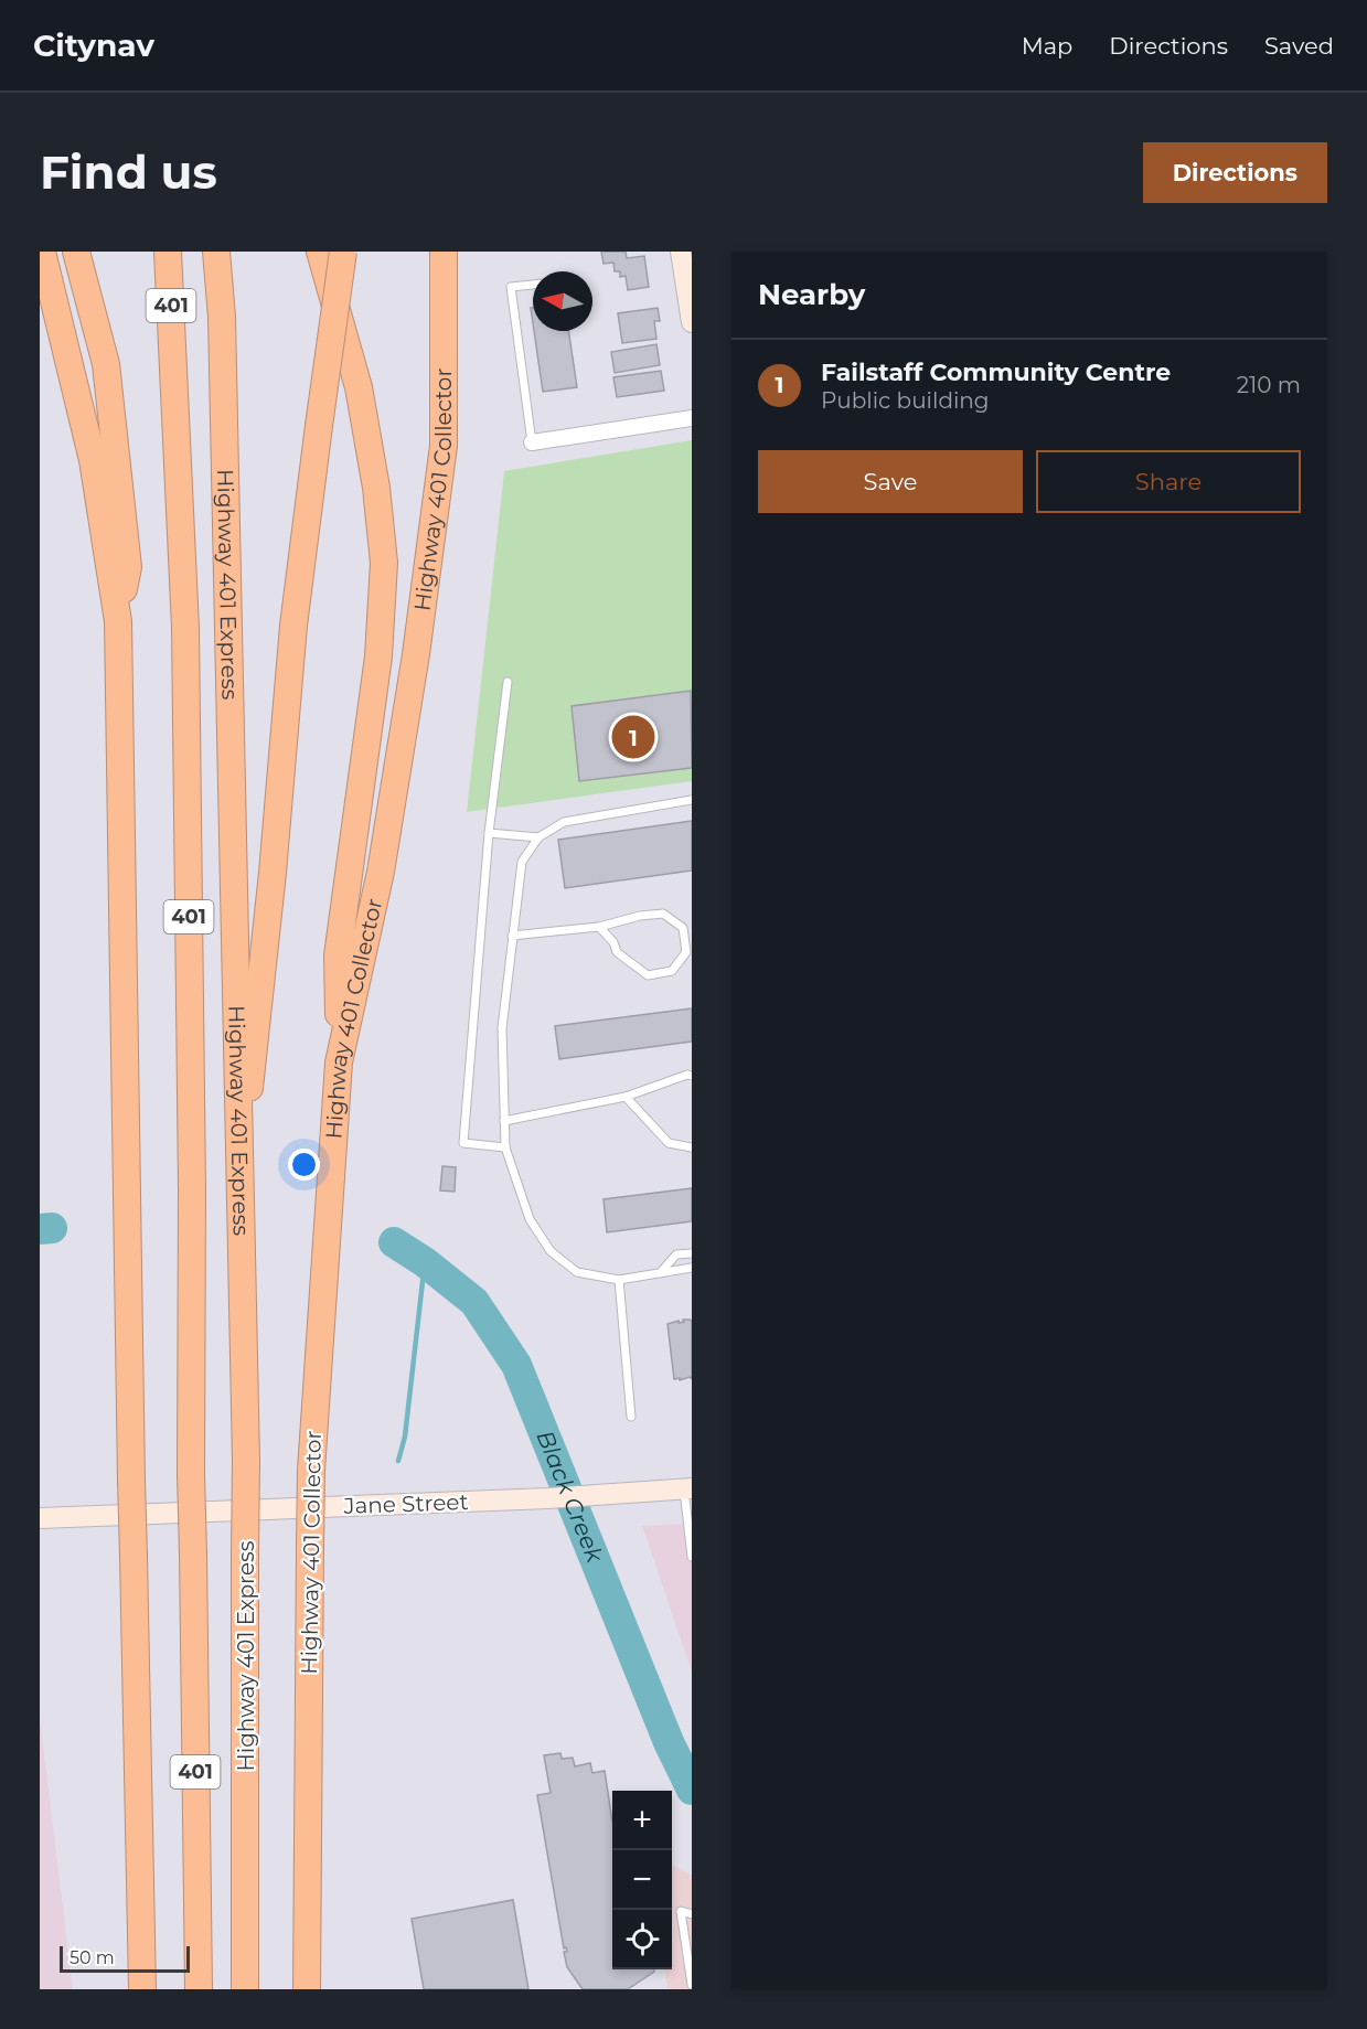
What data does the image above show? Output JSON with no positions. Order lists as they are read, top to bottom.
{
  "streets": {
    "highway": ["401", "Highway 401 Collector", "Highway 401 Express"],
    "main road": ["Jane Street"]
  },
  "water": ["Black Creek"],
  "scale_bar": "50 m",
  "north": "left",
  "page": {
    "header": "Citynav",
    "nav": ["Map", "Directions", "Saved"],
    "buttons": [
      "Directions",
      ["Save", "Share"]
    ],
    "title": "Find us",
    "heading": "Nearby",
    "list": [
      {
        "mark": "1",
        "name": "Failstaff Community Centre",
        "note": "Public building",
        "value": "210 m"
      }
    ],
    "pins": "1",
    "map_buttons": ["+", "−"],
    "scale": "50 m"
  }
}
